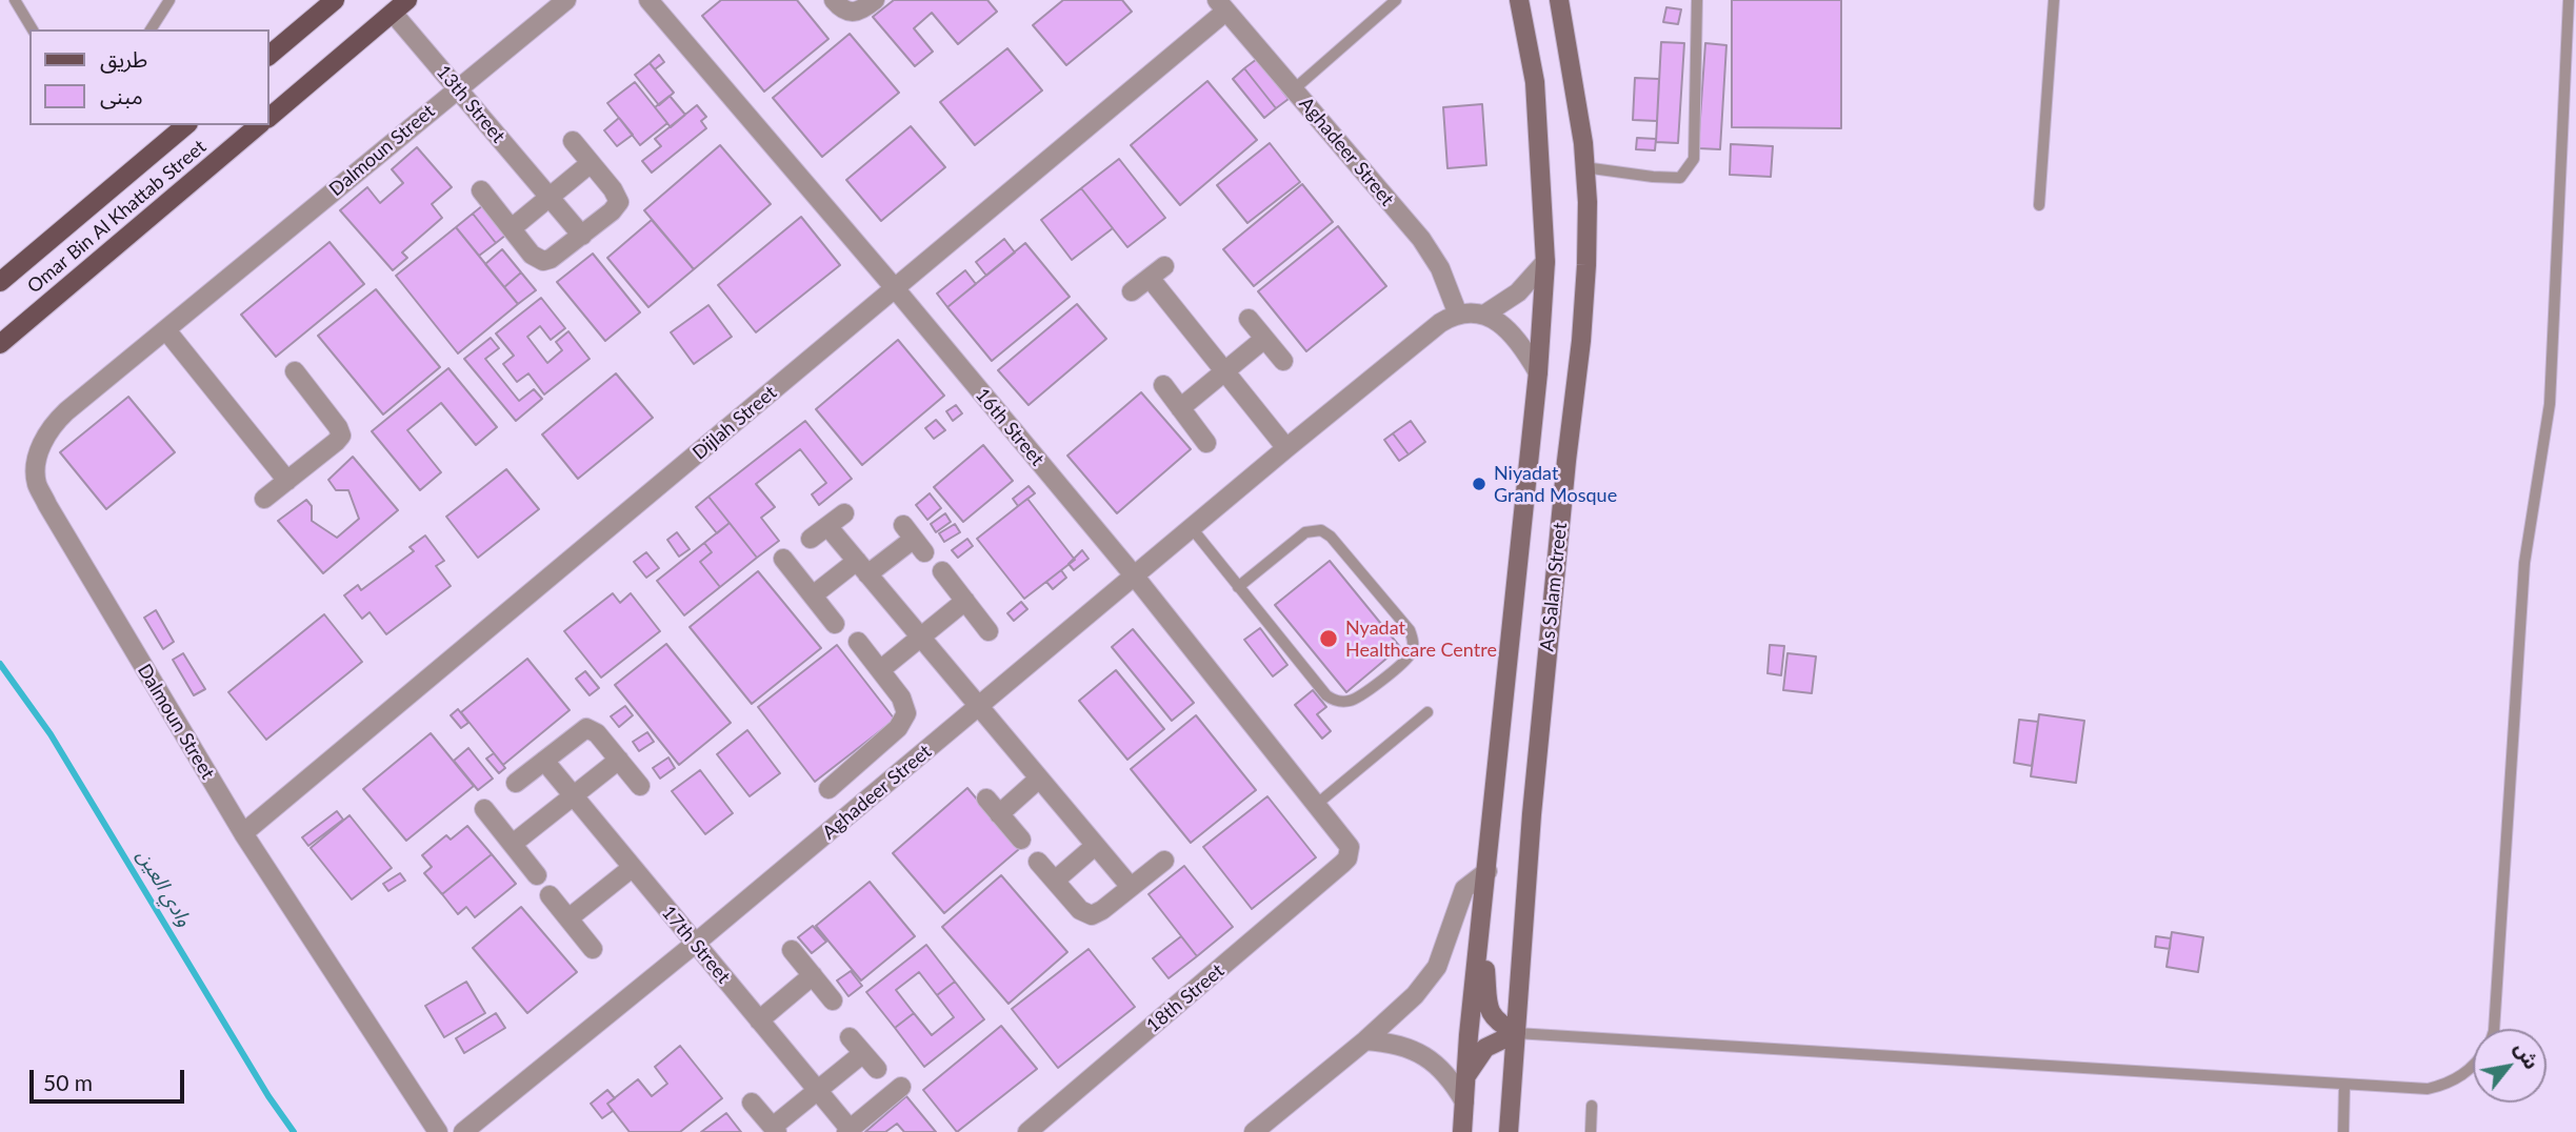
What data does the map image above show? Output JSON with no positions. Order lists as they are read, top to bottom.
{
  "streets": {
    "main road": ["Omar Bin Al Khattab Street"],
    "street": [
      "13th Street",
      "Dalmoun Street",
      "Aghadeer Street",
      "Dijlah Street",
      "16th Street",
      "As Salam Street",
      "17th Street",
      "18th Street"
    ]
  },
  "crossings": [
    ["13th Street", "Dalmoun Street"],
    ["Dalmoun Street", "Dijlah Street"],
    ["Aghadeer Street", "Dijlah Street"],
    ["Aghadeer Street", "16th Street"],
    ["Aghadeer Street", "17th Street"],
    ["Dijlah Street", "16th Street"],
    ["16th Street", "18th Street"]
  ],
  "water": ["وادي العين"],
  "places": ["Niyadat Grand Mosque", "Nyadat Healthcare Centre"],
  "legend": ["طريق", "مبنى"],
  "scale_bar": "50 m",
  "north": "top right"
}
